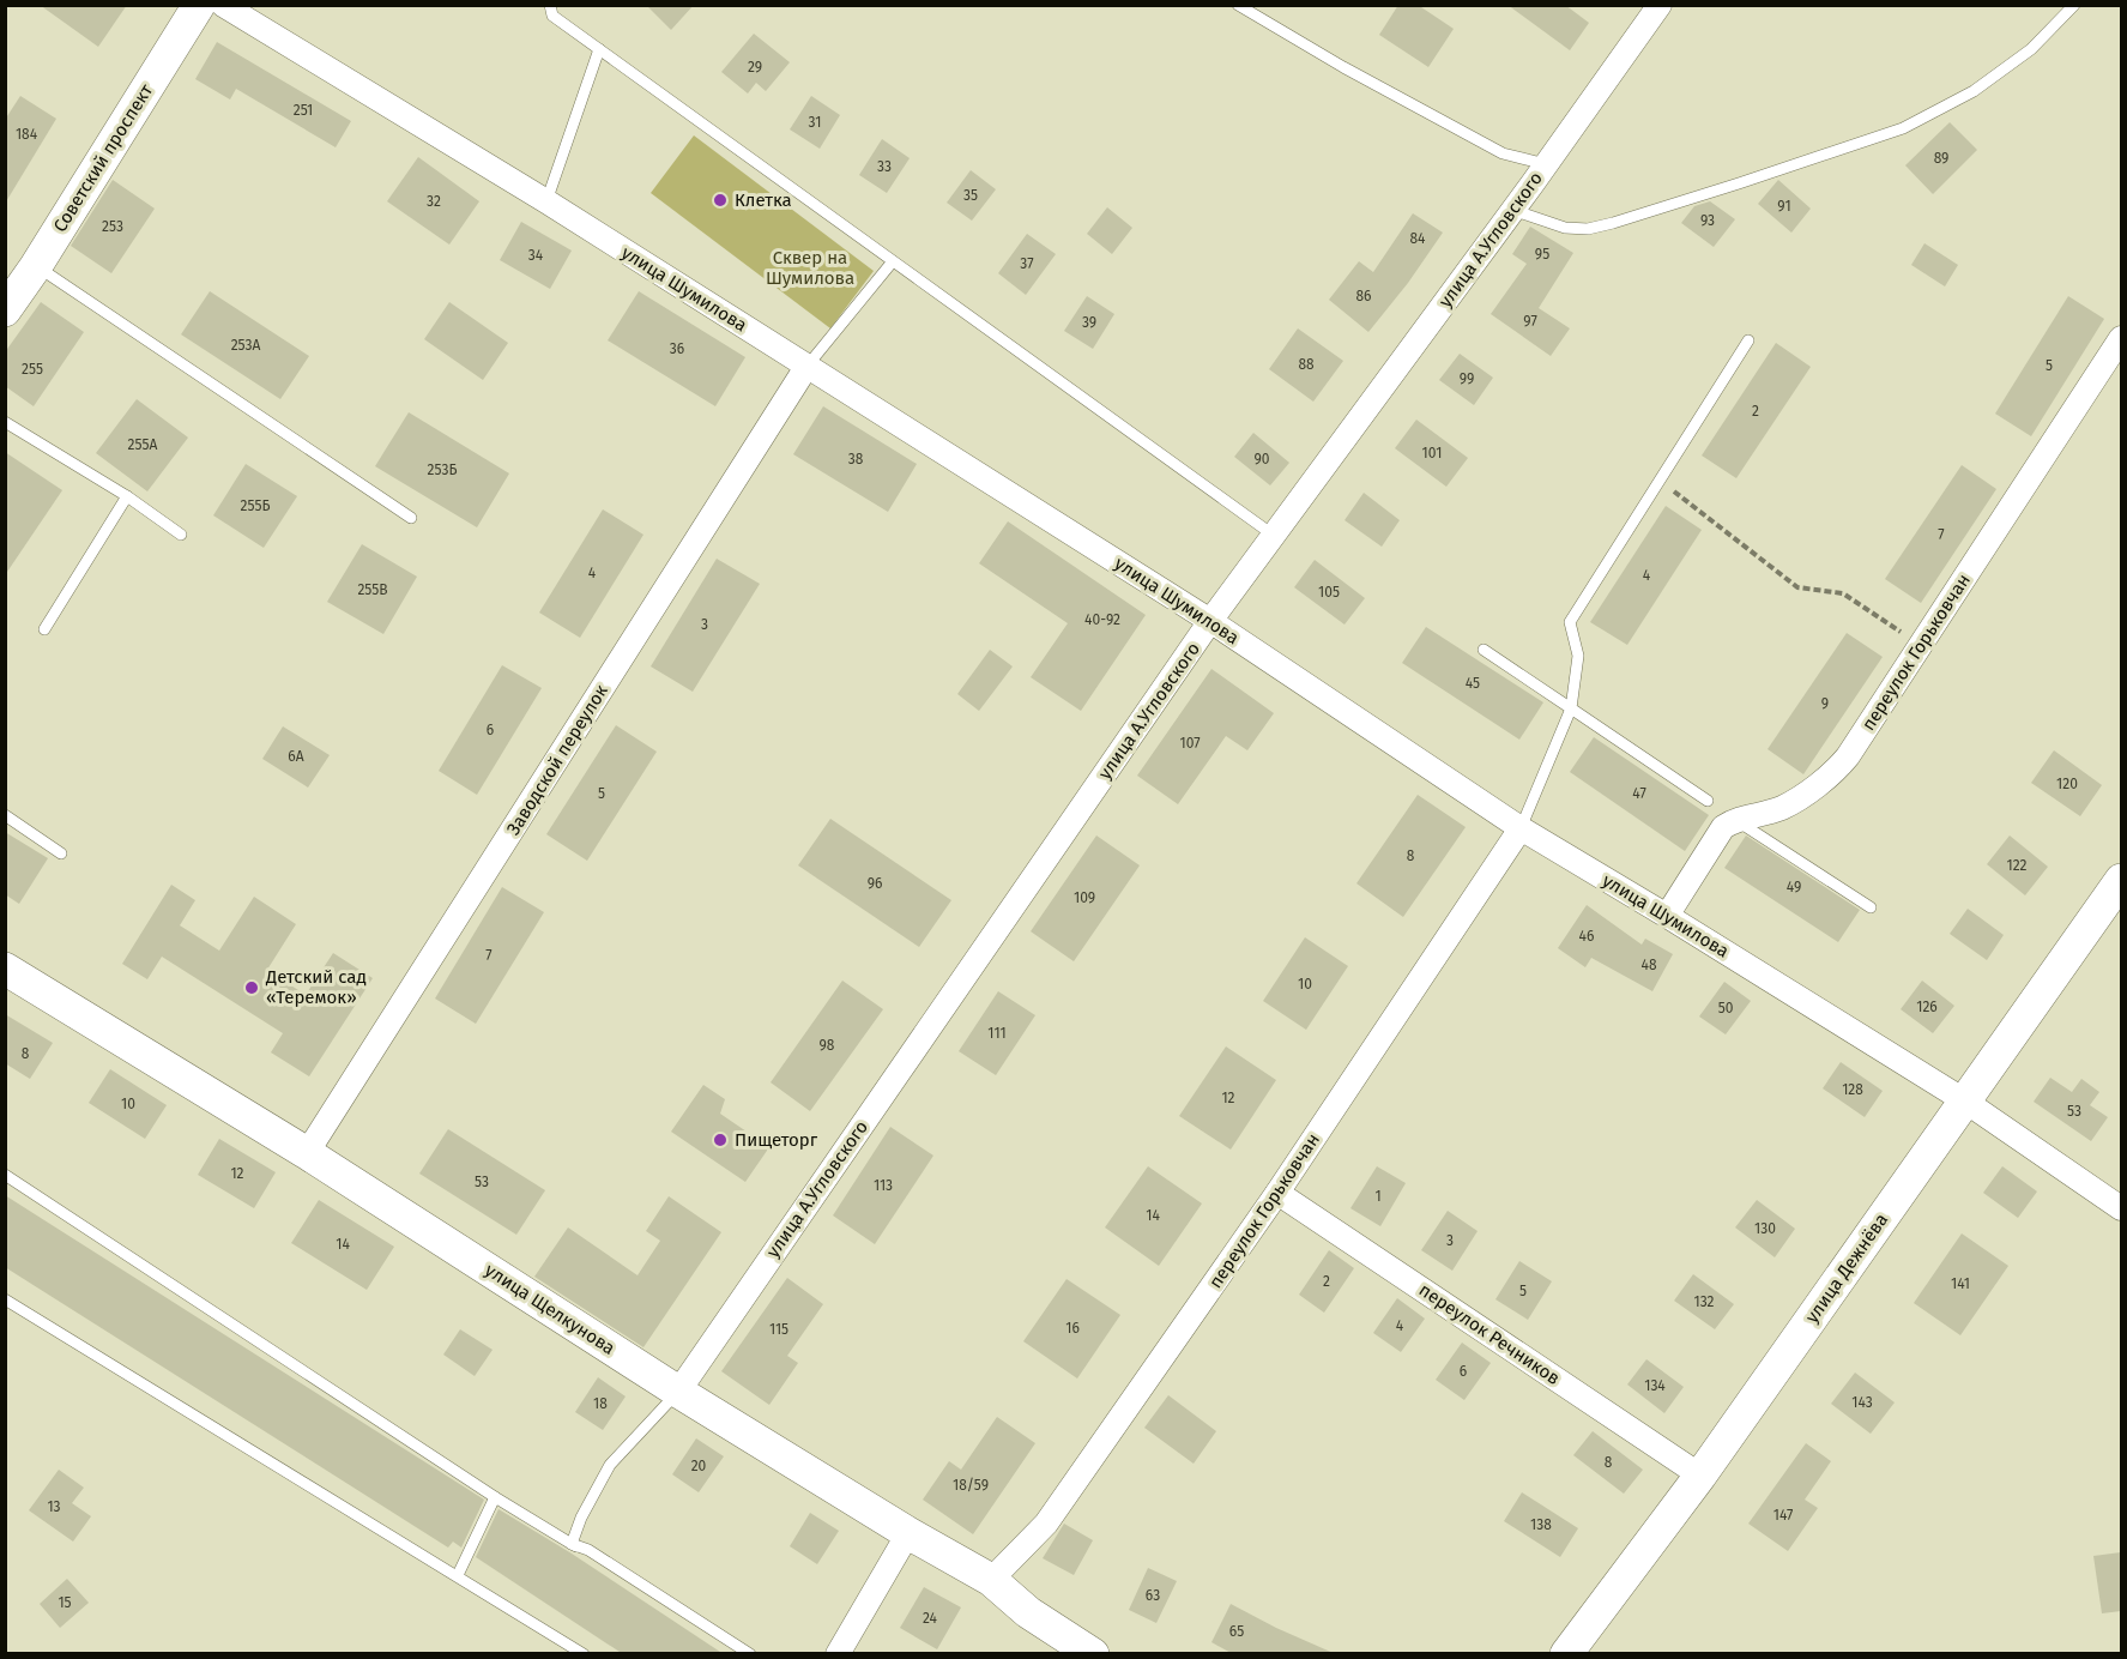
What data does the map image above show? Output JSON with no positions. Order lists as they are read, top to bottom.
{
  "streets": {
    "main road": ["Советский проспект", "улица Дежнёва", "улица Щелкунова"],
    "street": [
      "улица А.Угловского",
      "улица Шумилова",
      "переулок Горьковчан",
      "Заводской переулок",
      "переулок Речников"
    ]
  },
  "crossings": [
    ["улица А.Угловского", "улица Шумилова"],
    ["улица А.Угловского", "улица Щелкунова"],
    ["улица Шумилова", "переулок Горьковчан"],
    ["улица Шумилова", "Заводской переулок"],
    ["улица Шумилова", "улица Дежнёва"],
    ["переулок Горьковчан", "улица Щелкунова"],
    ["переулок Горьковчан", "переулок Речников"],
    ["Заводской переулок", "улица Щелкунова"],
    ["улица Дежнёва", "переулок Речников"]
  ],
  "parks": ["Сквер на Шумилова"],
  "places": ["Клетка", "Детский сад «Теремок»", "Пищеторг"],
  "house_numbers": [
    "29",
    "251",
    "31",
    "184",
    "89",
    "33",
    "35",
    "32",
    "91",
    "93",
    "253",
    "84",
    "95",
    "34",
    "37",
    "86",
    "97",
    "39",
    "253А",
    "36",
    "88",
    "5",
    "255",
    "99",
    "2",
    "255А",
    "101",
    "38",
    "90",
    "253Б",
    "255Б",
    "7",
    "4",
    "4",
    "255В",
    "105",
    "40-92",
    "3",
    "45",
    "9",
    "6",
    "107",
    "6А",
    "120",
    "5",
    "47",
    "8",
    "122",
    "96",
    "49",
    "109",
    "46",
    "7",
    "48",
    "10",
    "126",
    "50",
    "111",
    "98",
    "8",
    "128",
    "12",
    "10",
    "53",
    "12",
    "53",
    "113",
    "1",
    "14",
    "130",
    "3",
    "14",
    "2",
    "141",
    "5",
    "132",
    "4",
    "16",
    "115",
    "6",
    "134",
    "143",
    "18",
    "8",
    "20",
    "18/59",
    "13",
    "147",
    "138",
    "63",
    "15",
    "24",
    "65"
  ]
}
